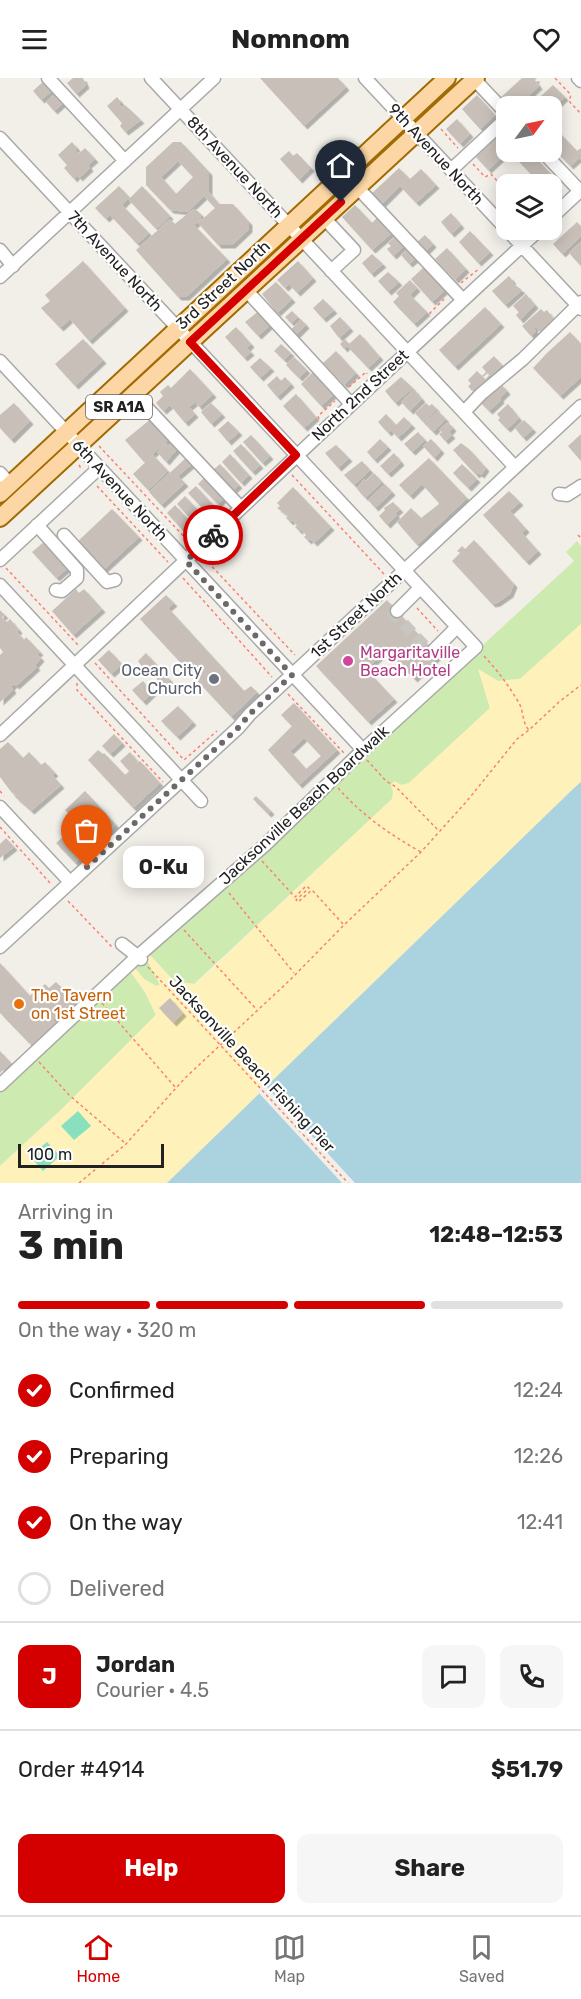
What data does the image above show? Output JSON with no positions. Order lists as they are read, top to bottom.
{
  "streets": {
    "main road": ["3rd Street North", "SR A1A"],
    "street": [
      "9th Avenue North",
      "8th Avenue North",
      "7th Avenue North",
      "North 2nd Street",
      "6th Avenue North",
      "1st Street North",
      "Jacksonville Beach Boardwalk"
    ],
    "path": ["Jacksonville Beach Fishing Pier"]
  },
  "crossings": [
    ["9th Avenue North", "3rd Street North"],
    ["9th Avenue North", "North 2nd Street"],
    ["8th Avenue North", "3rd Street North"],
    ["8th Avenue North", "North 2nd Street"],
    ["8th Avenue North", "1st Street North"],
    ["7th Avenue North", "3rd Street North"],
    ["7th Avenue North", "North 2nd Street"],
    ["7th Avenue North", "1st Street North"],
    ["7th Avenue North", "Jacksonville Beach Boardwalk"],
    ["3rd Street North", "6th Avenue North"],
    ["North 2nd Street", "6th Avenue North"],
    ["6th Avenue North", "1st Street North"],
    ["6th Avenue North", "Jacksonville Beach Boardwalk"],
    ["Jacksonville Beach Boardwalk", "Jacksonville Beach Fishing Pier"]
  ],
  "places": [
    "Margaritaville Beach Hotel",
    "Ocean City Church",
    "O-Ku",
    "The Tavern on 1st Street"
  ],
  "scale_bar": "100 m",
  "north": "top right",
  "page": {
    "header": "Nomnom",
    "bubble": "O-Ku",
    "scale": "100 m",
    "heading": ["3 min", "Arriving in", "12:48–12:53"],
    "panel": [
      "Jordan",
      "Courier · 4.5",
      "Order #4914",
      "$51.79"
    ],
    "bar": "On the way · 320 m",
    "list": [
      ["Confirmed", "12:24"],
      ["Preparing", "12:26"],
      ["On the way", "12:41"],
      "Delivered"
    ],
    "round": "J",
    "buttons": ["Help", "Share"],
    "tabs": ["Home", "Map", "Saved"]
  }
}
